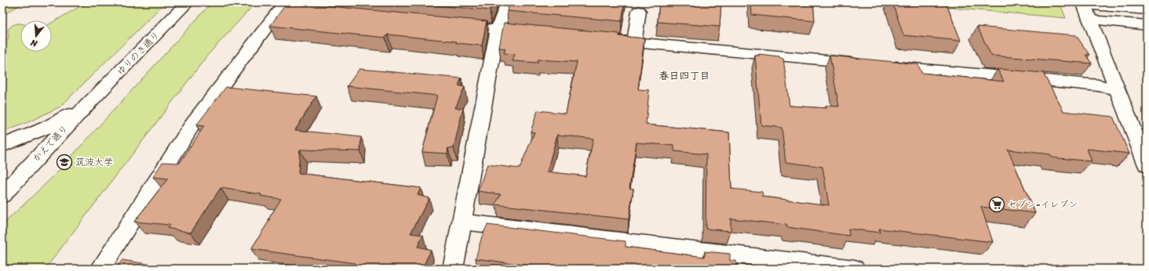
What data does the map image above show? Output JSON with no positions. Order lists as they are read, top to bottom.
{
  "streets": {
    "street": ["ゆりのき通り", "かえで通り"]
  },
  "crossings": [
    ["ゆりのき通り", "かえで通り"]
  ],
  "districts": ["春日四丁目"],
  "places": {
    "school or university": ["筑波大学"],
    "supermarket": ["セブン-イレブン"]
  },
  "north": "bottom"
}
